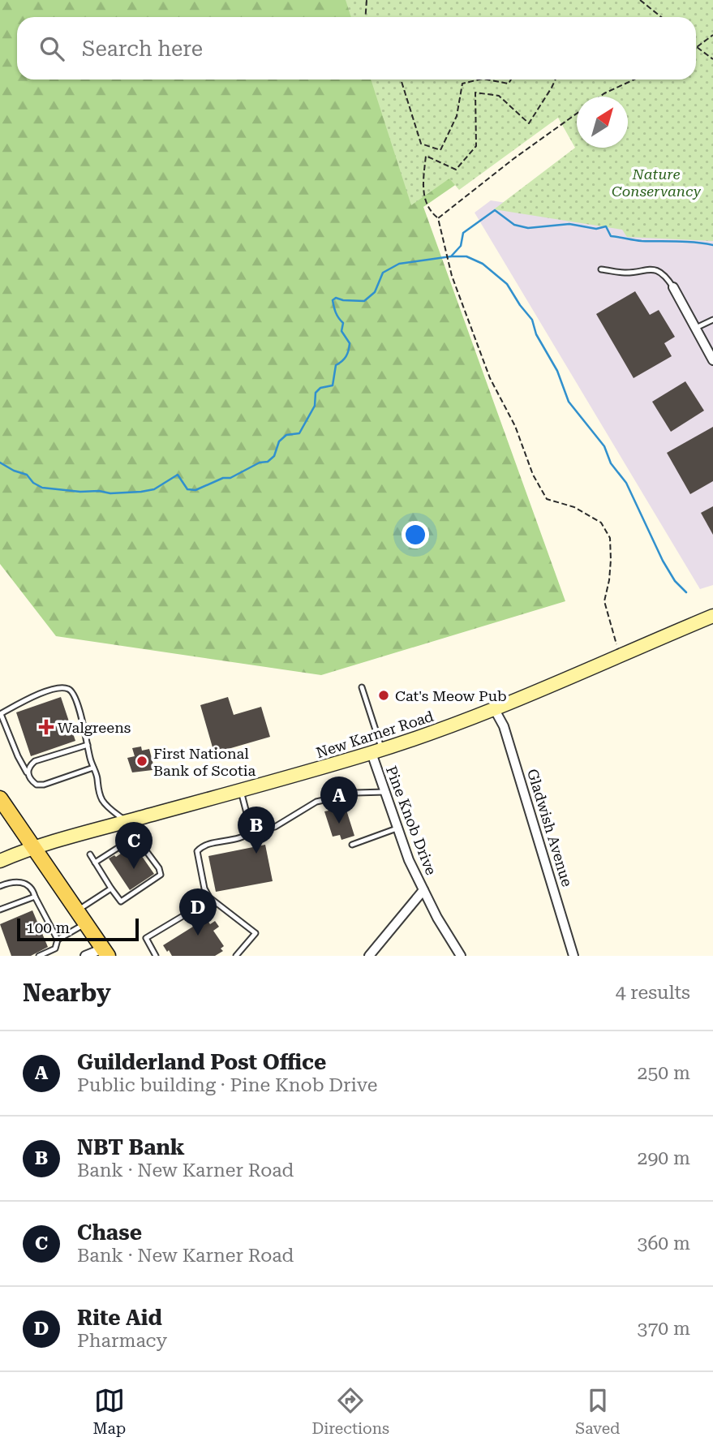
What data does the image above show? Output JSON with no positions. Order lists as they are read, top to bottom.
{
  "streets": {
    "main road": ["New Karner Road"],
    "street": ["Pine Knob Drive", "Gladwish Avenue"]
  },
  "crossings": [
    ["New Karner Road", "Pine Knob Drive"],
    ["New Karner Road", "Gladwish Avenue"]
  ],
  "parks": ["Nature Conservancy"],
  "places": {
    "other": ["Cat's Meow Pub", "First National Bank of Scotia"],
    "health": ["Walgreens"]
  },
  "scale_bar": "100 m",
  "north": "top right",
  "page": {
    "search": "Search here",
    "pins": [
      "A",
      "B",
      "C",
      "D"
    ],
    "scale": "100 m",
    "heading": ["Nearby", "4 results"],
    "list": [
      {
        "mark": "A",
        "name": "Guilderland Post Office",
        "note": "Public building · Pine Knob Drive",
        "value": "250 m"
      },
      {
        "mark": "B",
        "name": "NBT Bank",
        "note": "Bank · New Karner Road",
        "value": "290 m"
      },
      {
        "mark": "C",
        "name": "Chase",
        "note": "Bank · New Karner Road",
        "value": "360 m"
      },
      {
        "mark": "D",
        "name": "Rite Aid",
        "note": "Pharmacy",
        "value": "370 m"
      }
    ],
    "nav": ["Map", "Directions", "Saved"]
  }
}
